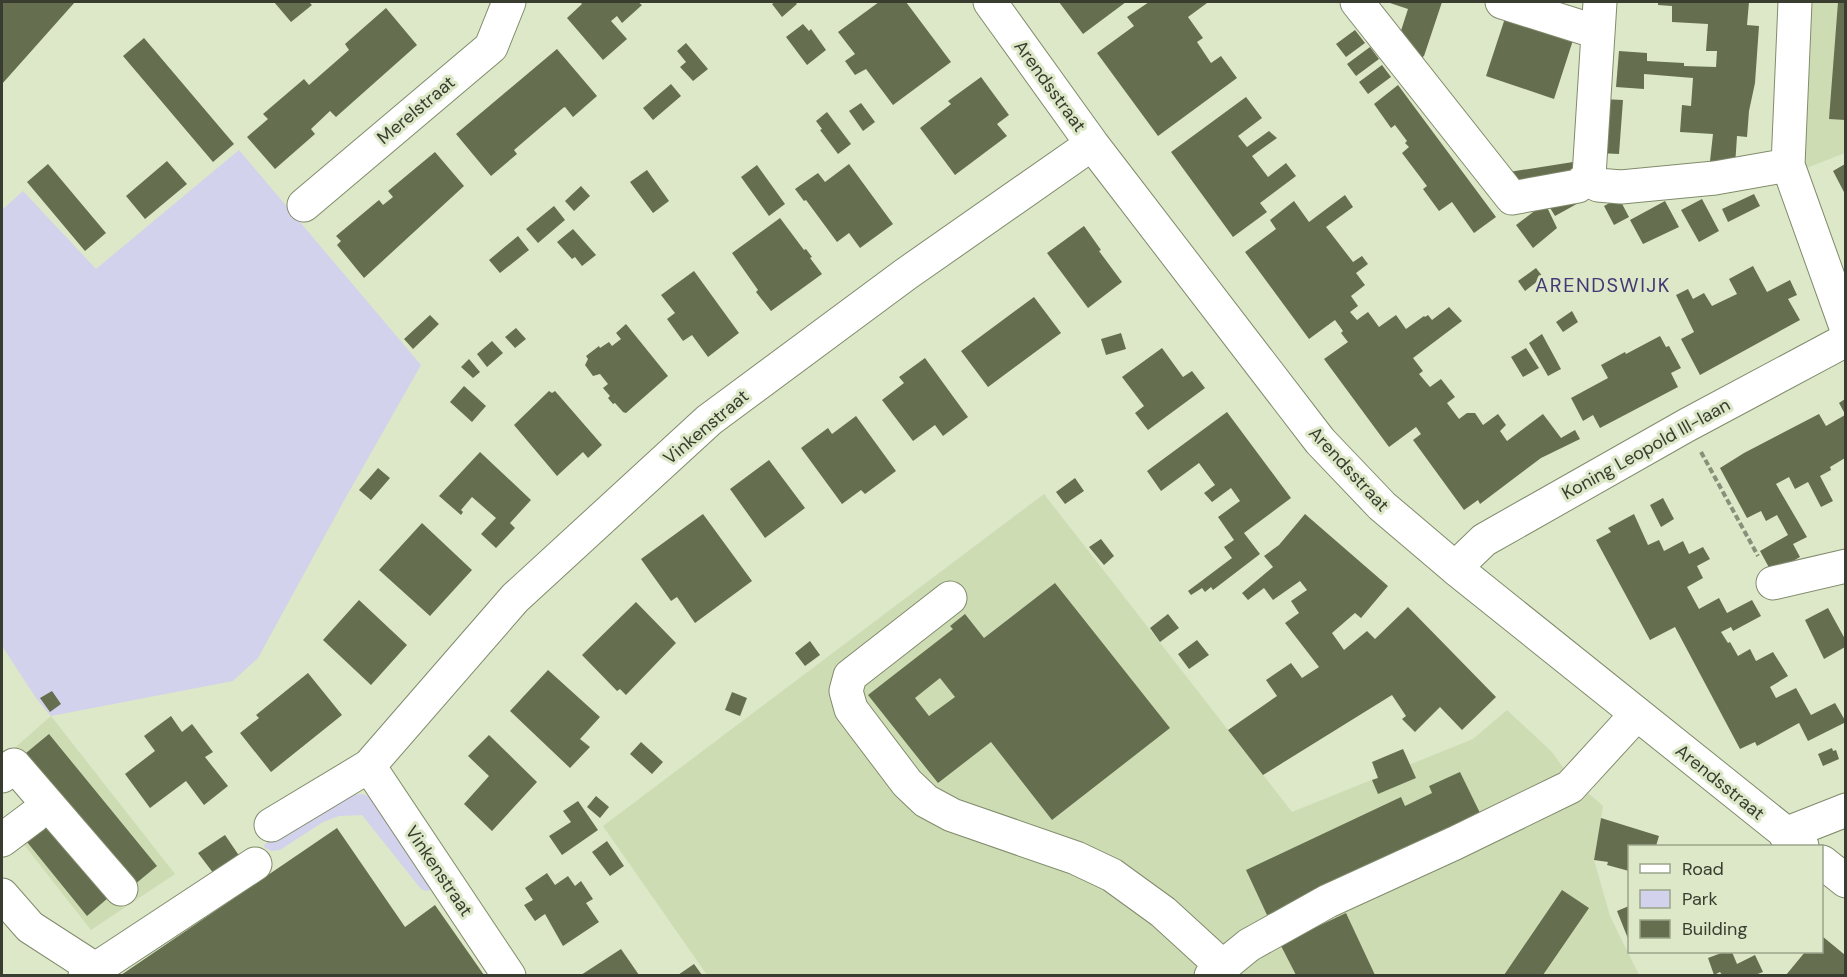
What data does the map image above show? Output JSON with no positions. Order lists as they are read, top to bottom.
{
  "streets": {
    "street": [
      "Arendsstraat",
      "Merelstraat",
      "Vinkenstraat",
      "Koning Leopold III-laan"
    ]
  },
  "crossings": [
    ["Arendsstraat", "Vinkenstraat"],
    ["Arendsstraat", "Koning Leopold III-laan"]
  ],
  "districts": ["ARENDSWIJK"],
  "legend": ["Road", "Park", "Building"]
}
